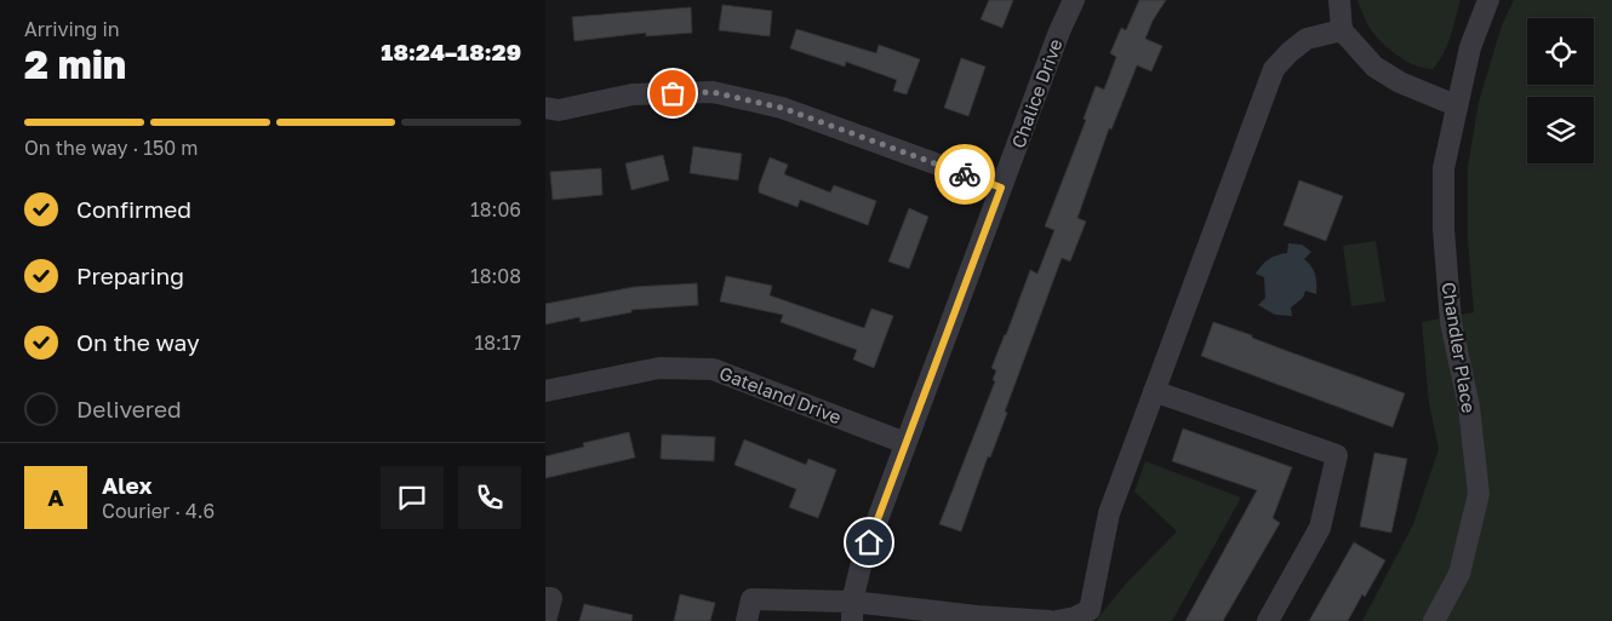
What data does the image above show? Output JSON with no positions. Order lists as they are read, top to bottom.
{
  "streets": {
    "street": ["Chalice Drive", "Chandler Place", "Gateland Drive"]
  },
  "crossings": [
    ["Chalice Drive", "Gateland Drive"]
  ],
  "page": {
    "heading": ["2 min", "Arriving in", "18:24–18:29"],
    "panel": ["Alex", "Courier · 4.6"],
    "bar": "On the way · 150 m",
    "list": [
      ["Confirmed", "18:06"],
      ["Preparing", "18:08"],
      ["On the way", "18:17"],
      "Delivered"
    ],
    "round": "A"
  }
}
